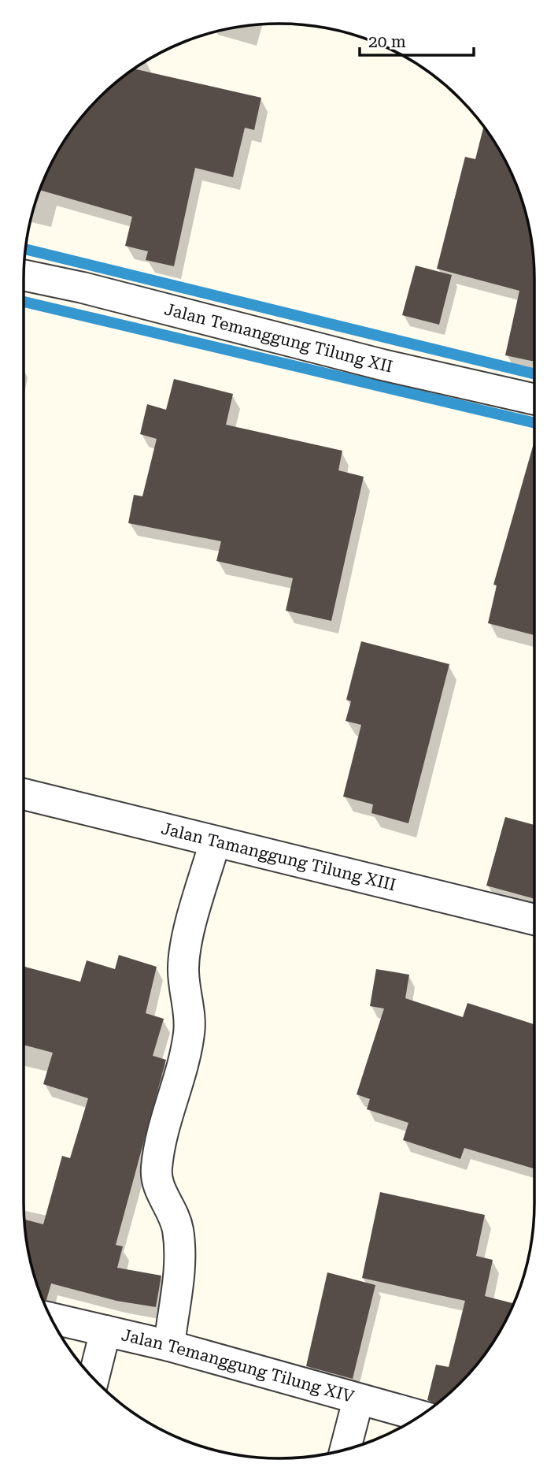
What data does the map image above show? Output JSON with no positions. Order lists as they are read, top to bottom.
{
  "streets": {
    "street": ["Jalan Temanggung Tilung XII", "Jalan Tamanggung Tilung XIII", "Jalan Temanggung Tilung XIV"]
  },
  "scale_bar": "20 m"
}
